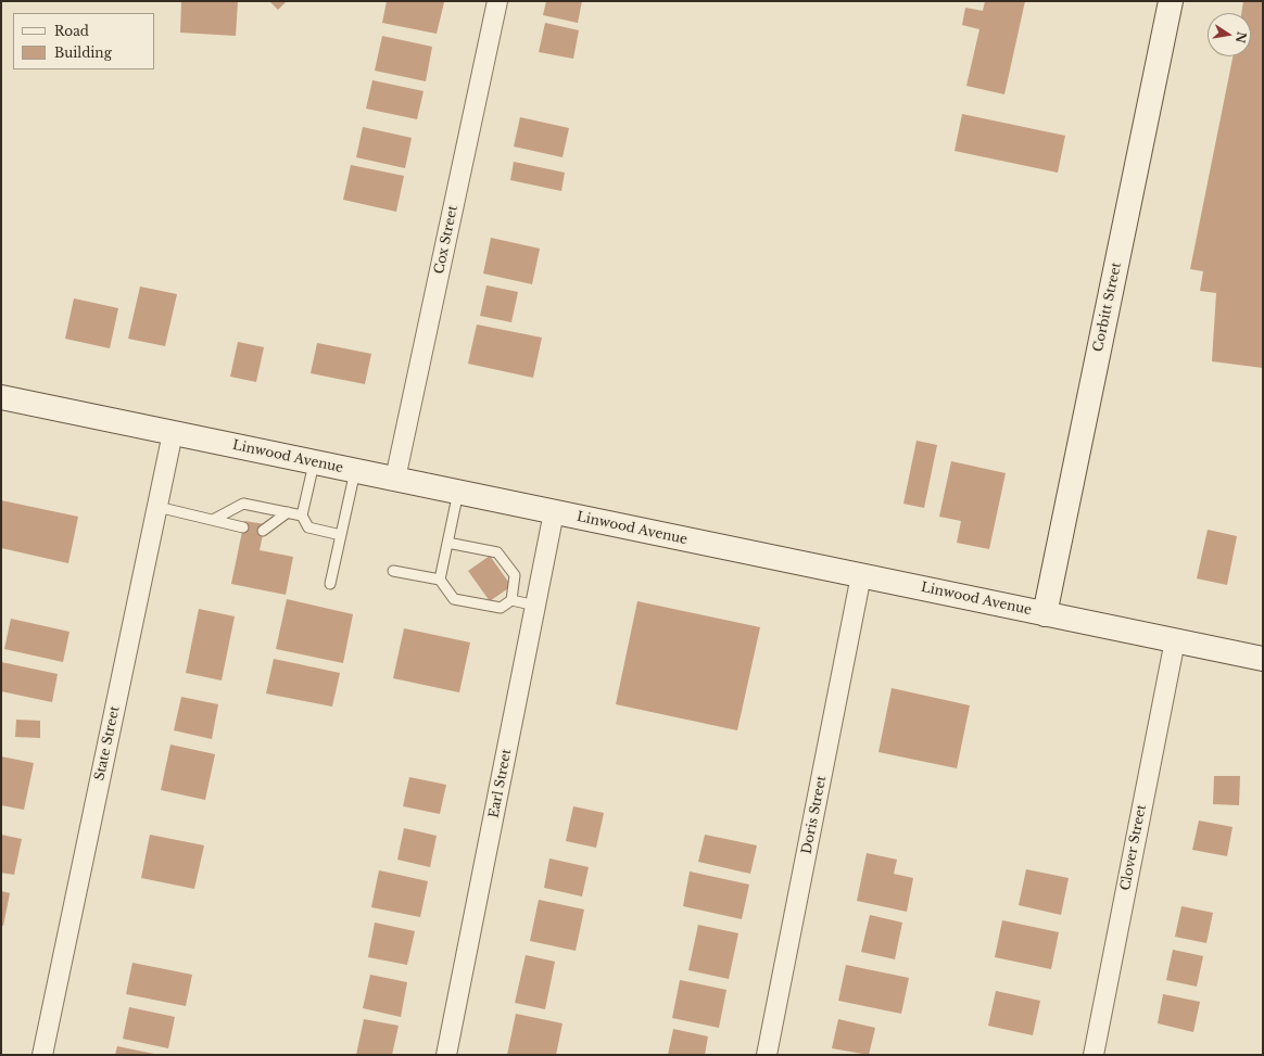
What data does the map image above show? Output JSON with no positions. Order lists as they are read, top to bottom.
{
  "streets": {
    "main road": ["Corbitt Street", "Linwood Avenue"],
    "street": [
      "Cox Street",
      "State Street",
      "Earl Street",
      "Doris Street",
      "Clover Street"
    ]
  },
  "crossings": [
    ["Cox Street", "Linwood Avenue"],
    ["Corbitt Street", "Linwood Avenue"],
    ["Linwood Avenue", "State Street"],
    ["Linwood Avenue", "Earl Street"],
    ["Linwood Avenue", "Doris Street"],
    ["Linwood Avenue", "Clover Street"]
  ],
  "legend": ["Road", "Building"],
  "north": "right"
}
